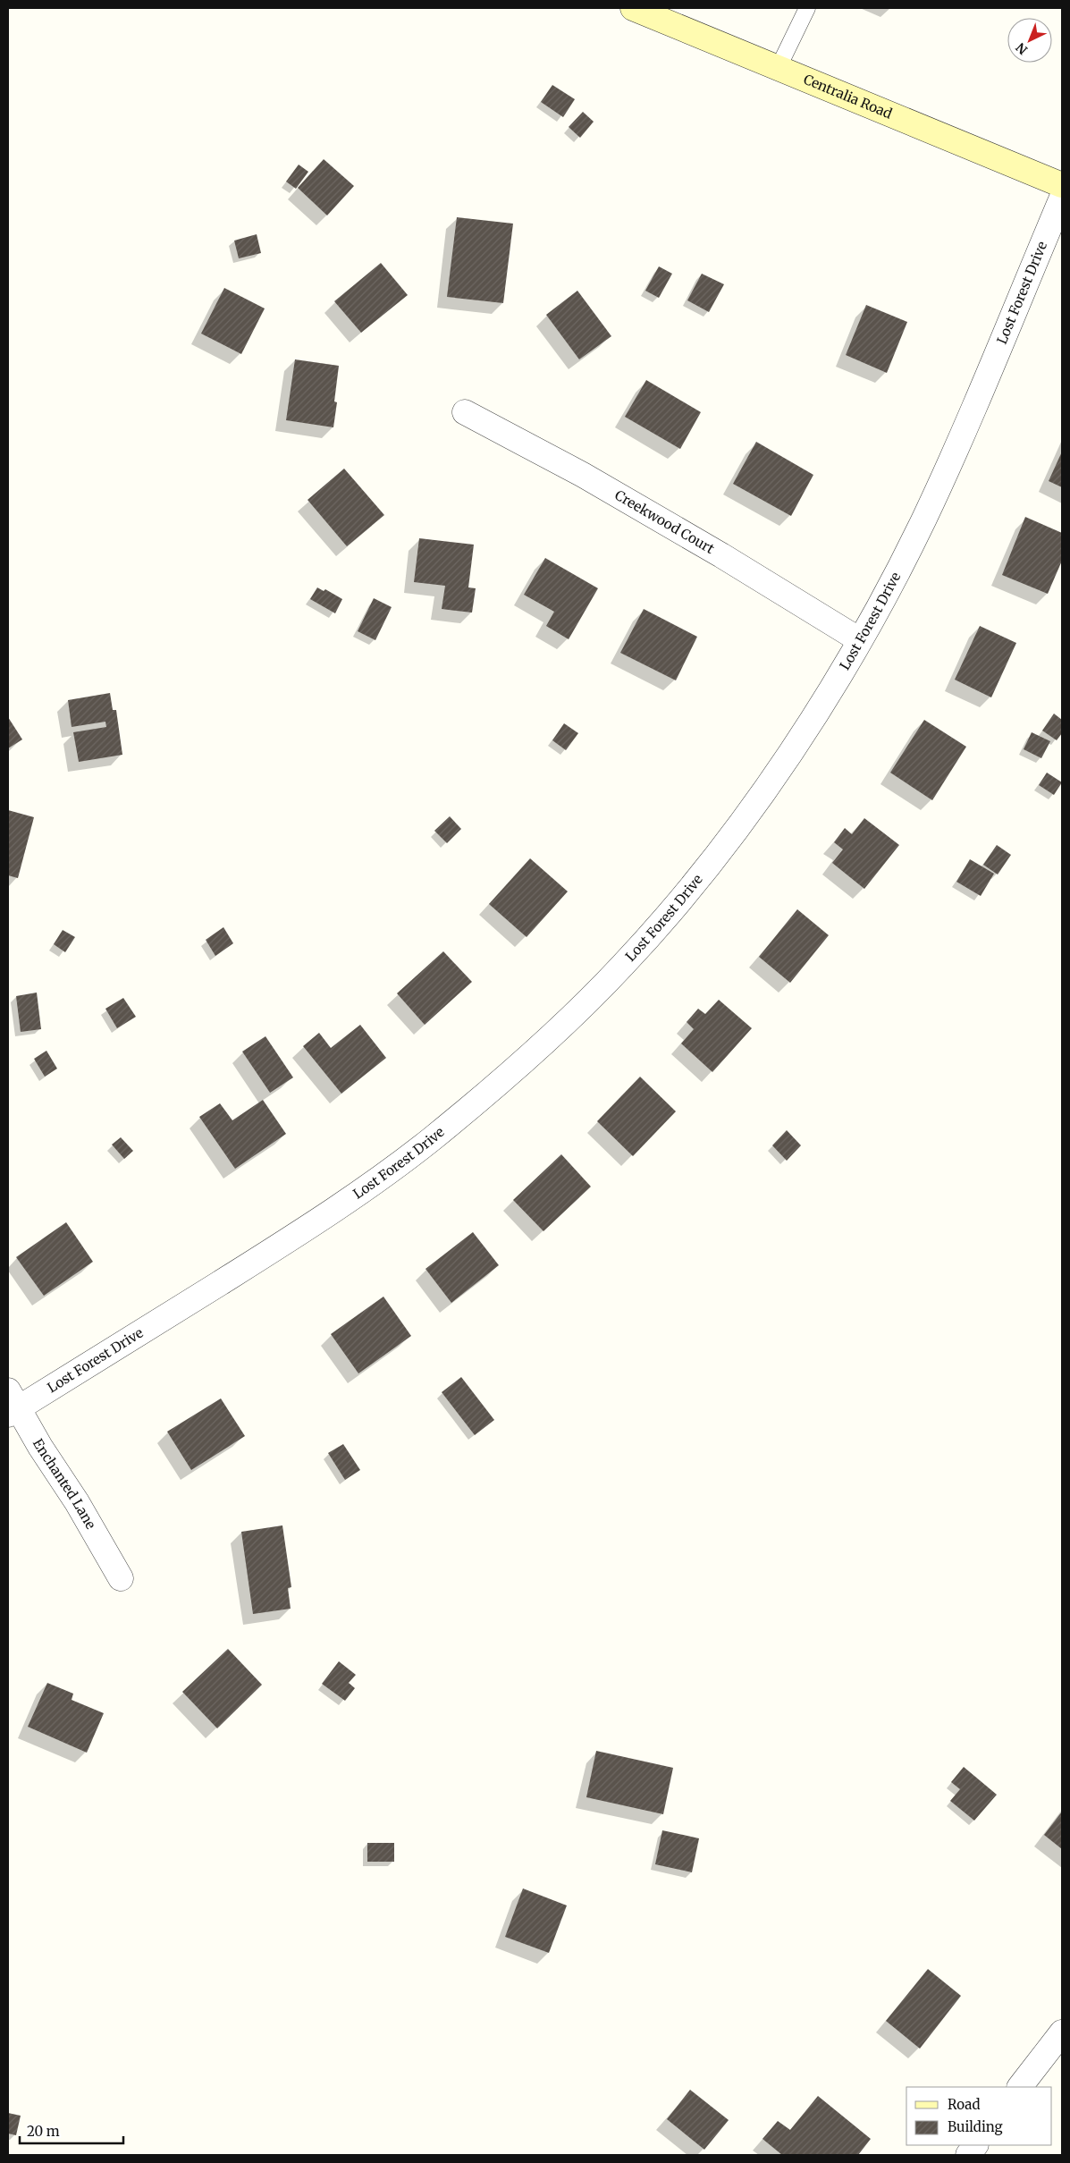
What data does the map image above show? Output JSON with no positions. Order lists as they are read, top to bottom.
{
  "streets": {
    "main road": ["Centralia Road"],
    "street": ["Lost Forest Drive", "Creekwood Court", "Enchanted Lane"]
  },
  "crossings": [
    ["Lost Forest Drive", "Creekwood Court"],
    ["Lost Forest Drive", "Enchanted Lane"]
  ],
  "legend": ["Road", "Building"],
  "scale_bar": "20 m",
  "north": "bottom left"
}
